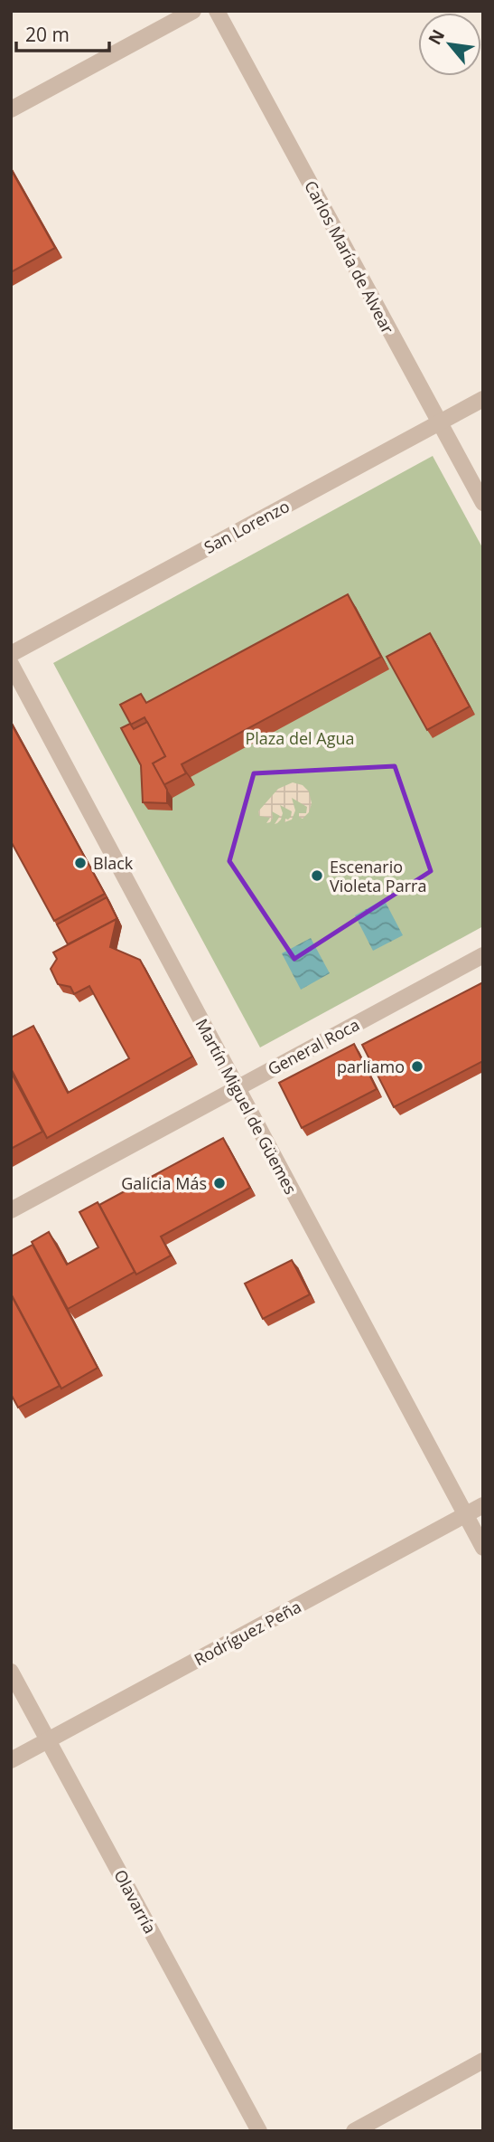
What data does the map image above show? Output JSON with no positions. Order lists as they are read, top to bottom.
{
  "streets": {
    "street": [
      "Carlos María de Alvear",
      "San Lorenzo",
      "General Roca",
      "Martín Miguel de Güemes",
      "Rodríguez Peña",
      "Olavarría"
    ]
  },
  "crossings": [
    ["Carlos María de Alvear", "San Lorenzo"],
    ["General Roca", "Martín Miguel de Güemes"],
    ["Martín Miguel de Güemes", "Rodríguez Peña"],
    ["Rodríguez Peña", "Olavarría"]
  ],
  "parks": ["Plaza del Agua"],
  "places": [
    "Black",
    "Escenario Violeta Parra",
    "parliamo",
    "Galicia Más"
  ],
  "scale_bar": "20 m",
  "north": "top left"
}
